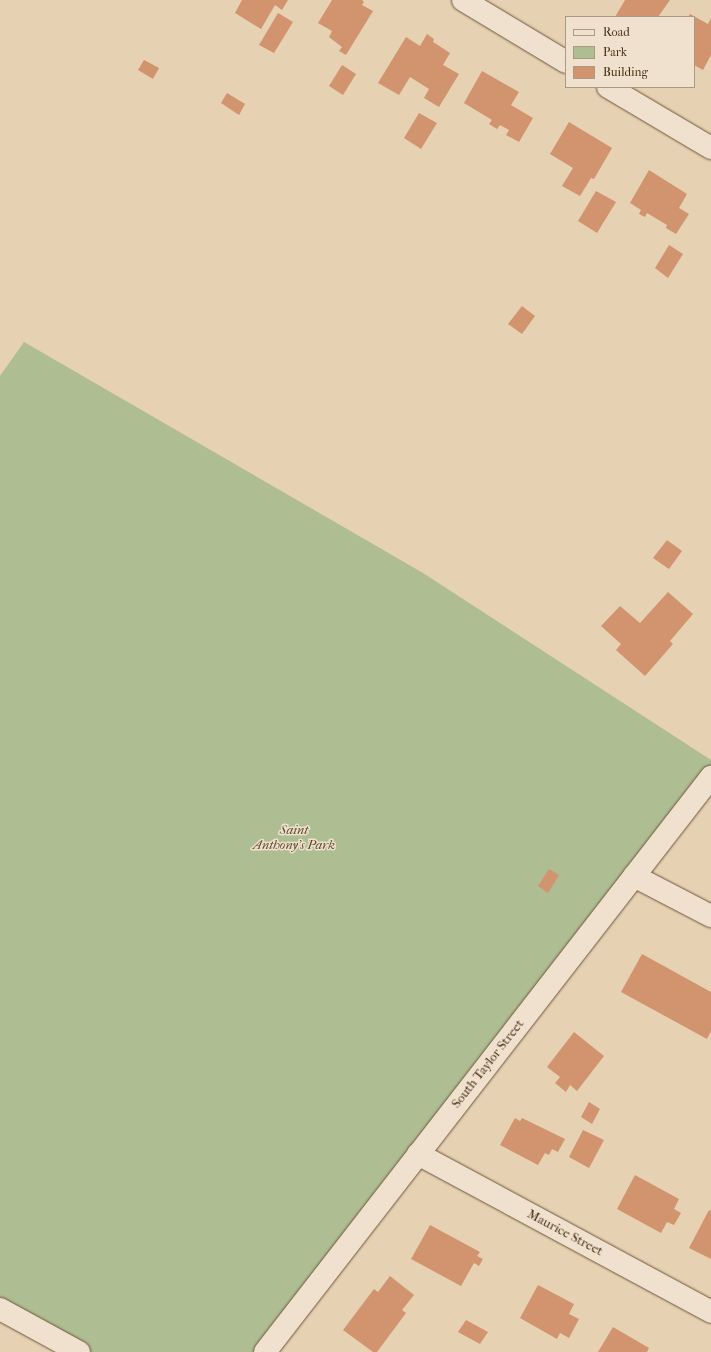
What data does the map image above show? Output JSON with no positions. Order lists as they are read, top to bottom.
{
  "streets": {
    "street": ["South Taylor Street", "Maurice Street"]
  },
  "crossings": [
    ["South Taylor Street", "Maurice Street"]
  ],
  "parks": ["Saint Anthony's Park"],
  "legend": ["Road", "Park", "Building"]
}
